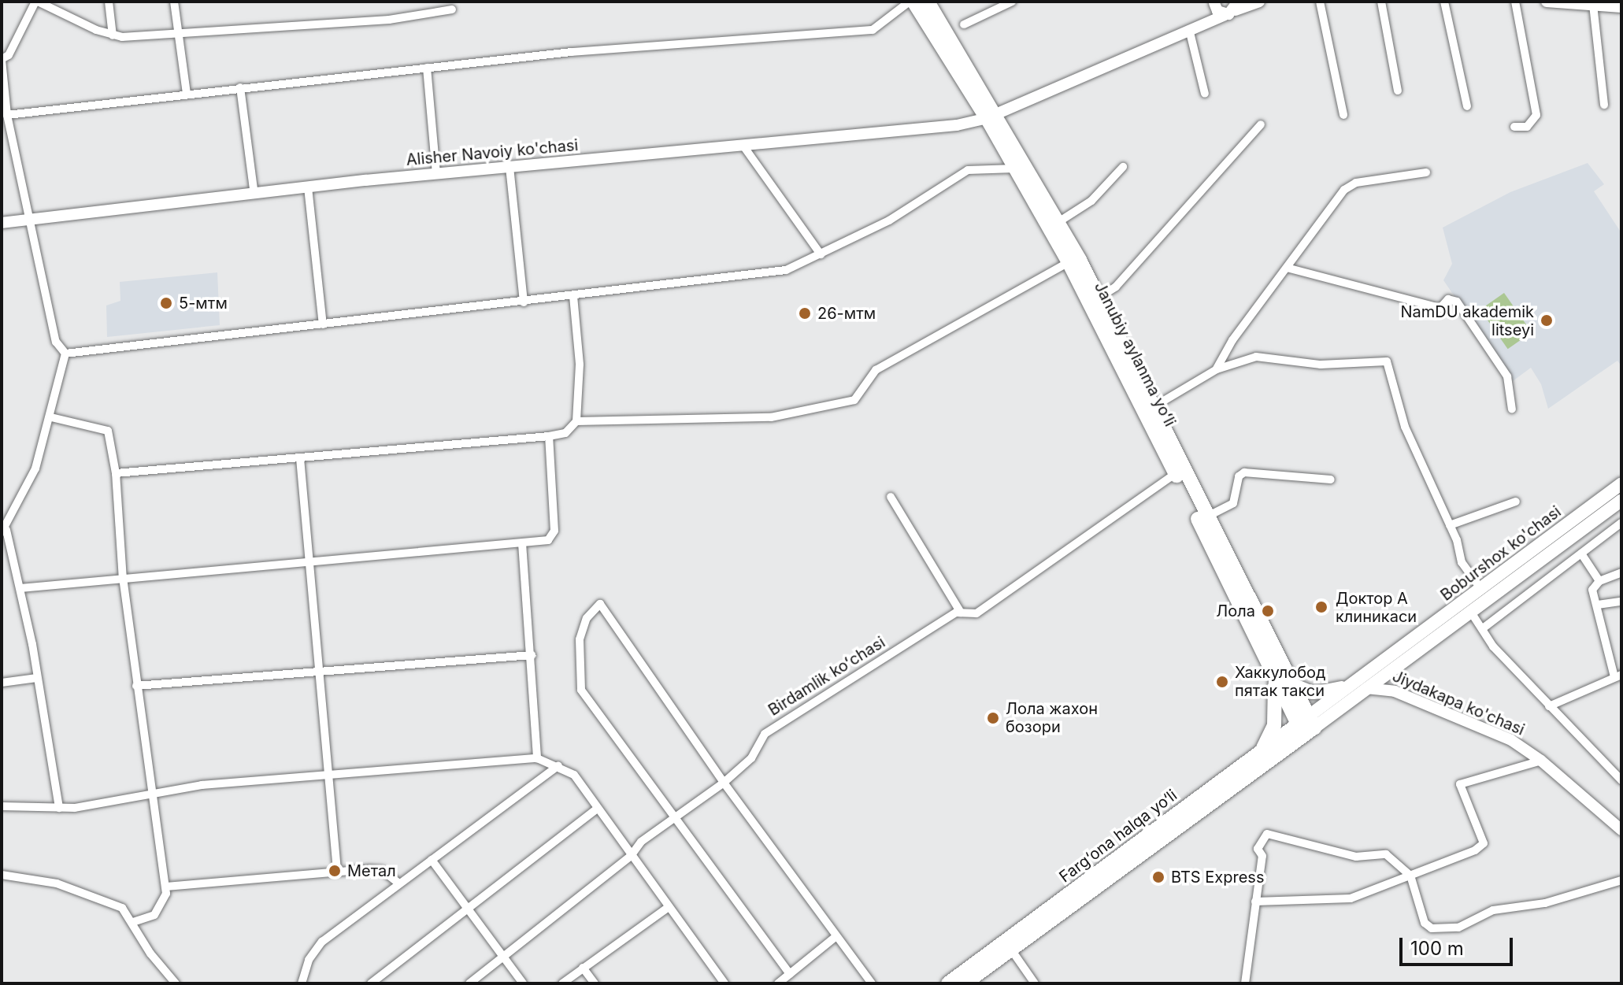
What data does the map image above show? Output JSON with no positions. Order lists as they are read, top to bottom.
{
  "streets": {
    "highway": ["Janubiy aylanma yoʻli", "Farg‘ona halqa yo‘li"],
    "main road": ["Alisher Navoiy ko'chasi", "Boburshox ko'chasi", "Jiydakapa ko'chasi"],
    "street": ["Birdamlik koʻchasi"]
  },
  "crossings": [
    ["Alisher Navoiy ko'chasi", "Janubiy aylanma yoʻli"],
    ["Janubiy aylanma yoʻli", "Boburshox ko'chasi"],
    ["Janubiy aylanma yoʻli", "Birdamlik koʻchasi"],
    ["Janubiy aylanma yoʻli", "Farg‘ona halqa yo‘li"],
    ["Boburshox ko'chasi", "Farg‘ona halqa yo‘li"]
  ],
  "places": [
    "5-мтм",
    "26-мтм",
    "NamDU akademik litseyi",
    "Доктор А клиникаси",
    "Лола",
    "Хаккулобод пятак такси",
    "Лола жахон бозори",
    "Метал",
    "BTS Express"
  ],
  "scale_bar": "100 m"
}
